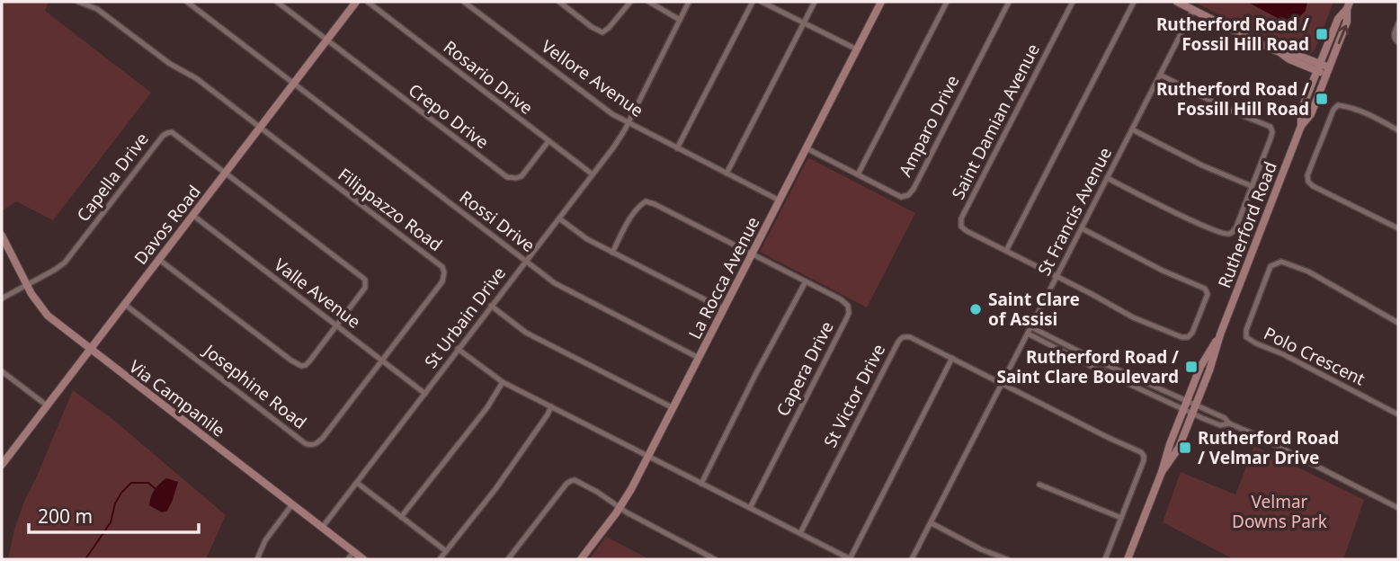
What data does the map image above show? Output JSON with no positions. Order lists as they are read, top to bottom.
{
  "streets": {
    "street": [
      "Rosario Drive",
      "Vellore Avenue",
      "Crepo Drive",
      "Saint Damian Avenue",
      "Amparo Drive",
      "Capella Drive",
      "Filippazzo Road",
      "St Francis Avenue",
      "Rossi Drive",
      "Davos Road",
      "Rutherford Road",
      "La Rocca Avenue",
      "Valle Avenue",
      "St Urbain Drive",
      "Polo Crescent",
      "Capera Drive",
      "Josephine Road",
      "St Victor Drive",
      "Via Campanile"
    ]
  },
  "crossings": [
    ["Rosario Drive", "Crepo Drive"],
    ["Rosario Drive", "St Urbain Drive"],
    ["Vellore Avenue", "La Rocca Avenue"],
    ["Vellore Avenue", "St Urbain Drive"],
    ["Crepo Drive", "Davos Road"],
    ["Saint Damian Avenue", "St Francis Avenue"],
    ["Amparo Drive", "La Rocca Avenue"],
    ["Capella Drive", "Davos Road"],
    ["Capella Drive", "Via Campanile"],
    ["Filippazzo Road", "Davos Road"],
    ["Filippazzo Road", "Valle Avenue"],
    ["Filippazzo Road", "Josephine Road"],
    ["St Francis Avenue", "St Victor Drive"],
    ["Rossi Drive", "Davos Road"],
    ["Rossi Drive", "La Rocca Avenue"],
    ["Rossi Drive", "St Urbain Drive"],
    ["Davos Road", "Valle Avenue"],
    ["Davos Road", "Josephine Road"],
    ["Davos Road", "Via Campanile"],
    ["La Rocca Avenue", "Capera Drive"],
    ["Valle Avenue", "St Urbain Drive"],
    ["Valle Avenue", "Josephine Road"],
    ["St Urbain Drive", "Via Campanile"]
  ],
  "parks": ["Velmar Downs Park"],
  "places": {
    "transit": [
      "Rutherford Road / Fossil Hill Road",
      "Rutherford Road / Fossill Hill Road",
      "Rutherford Road / Saint Clare Boulevard",
      "Rutherford Road / Velmar Drive"
    ],
    "other": ["Saint Clare of Assisi"]
  },
  "scale_bar": "200 m"
}
